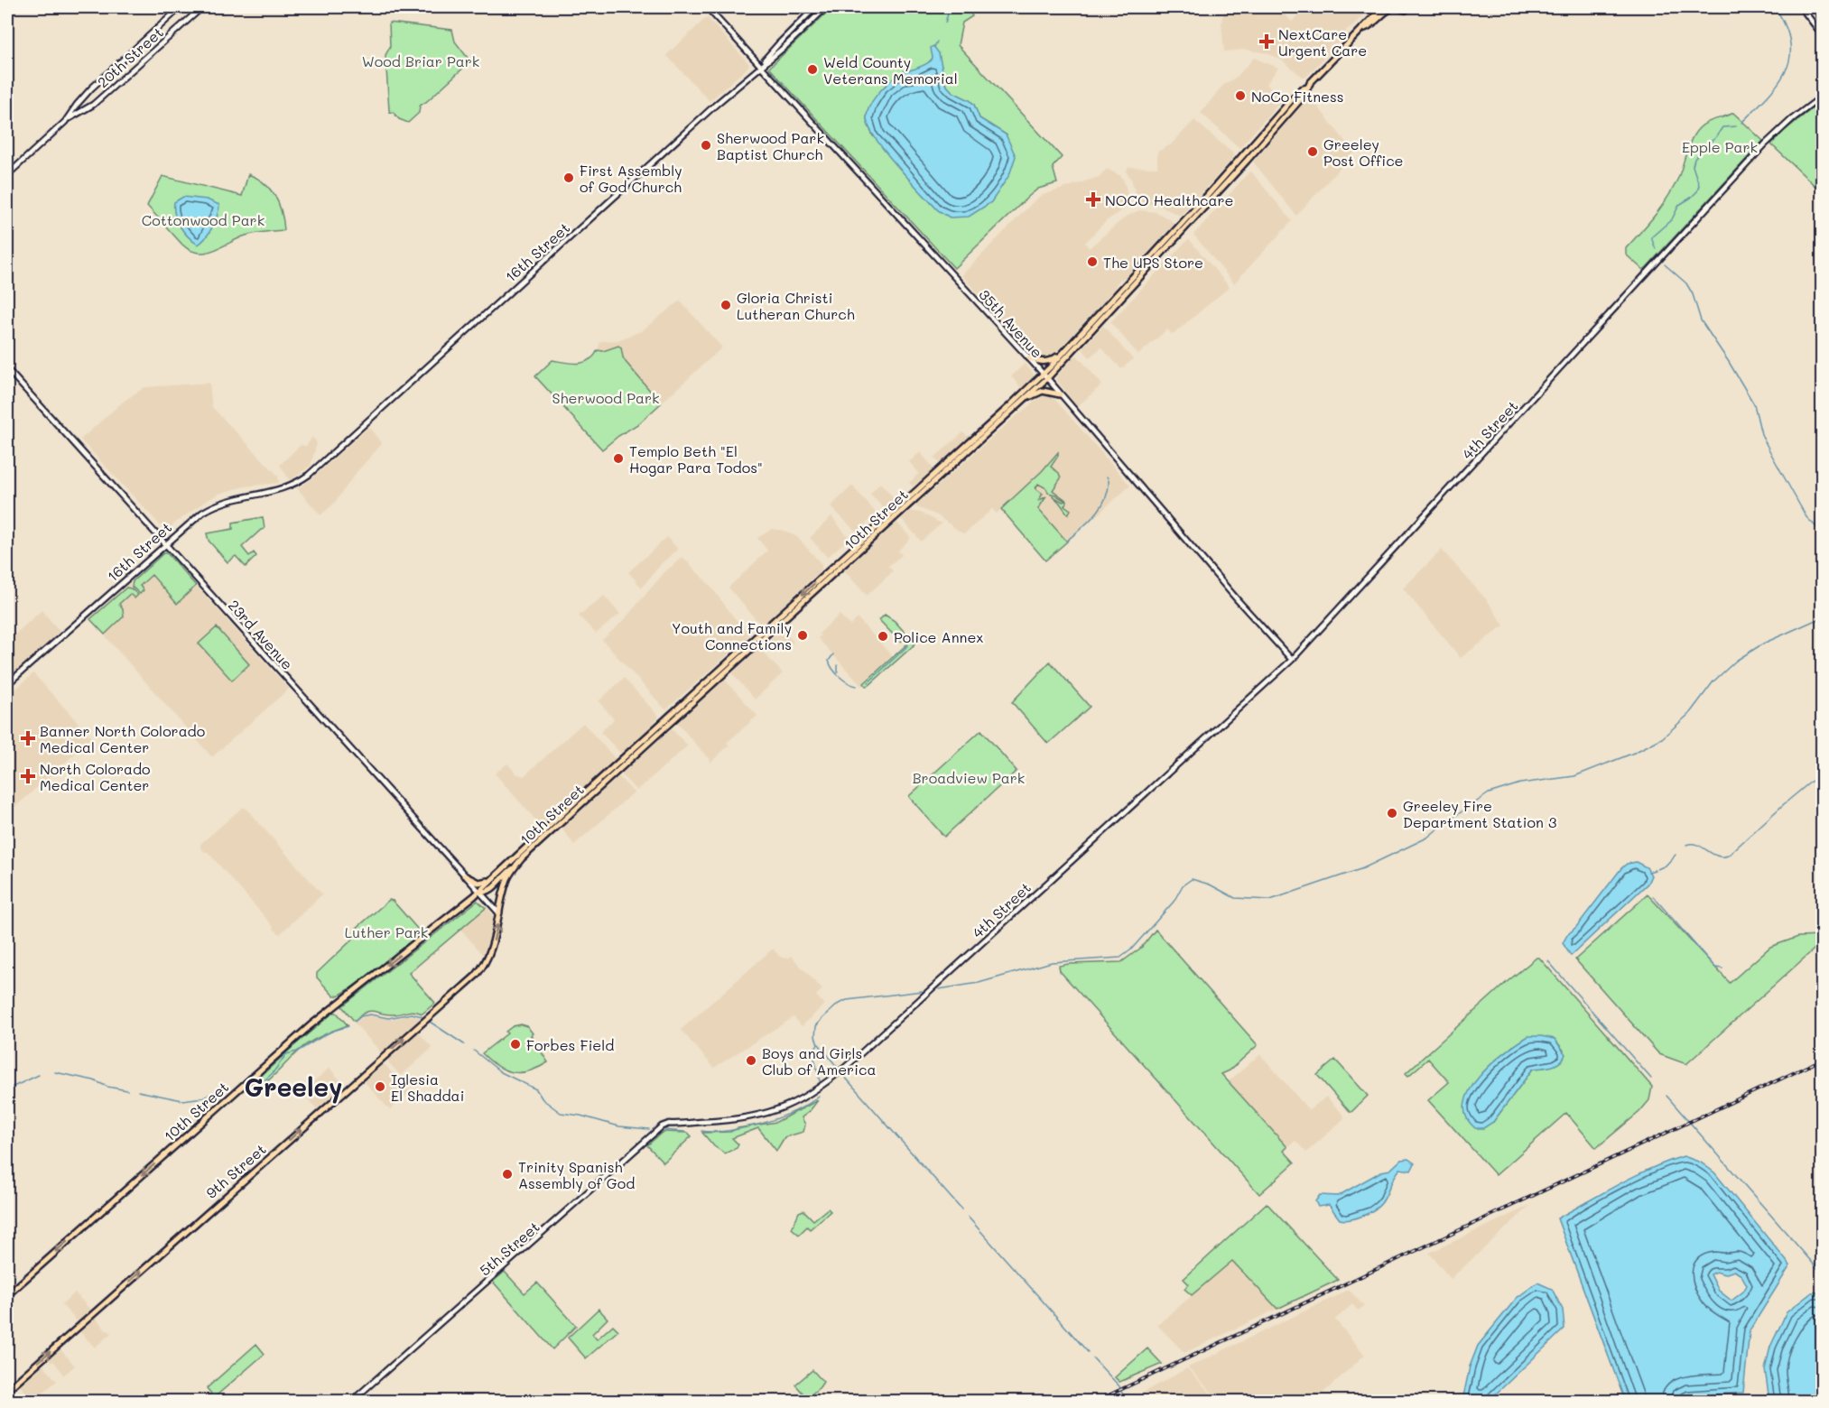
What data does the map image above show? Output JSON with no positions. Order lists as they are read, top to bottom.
{
  "streets": {
    "main road": [
      "20th Street",
      "16th Street",
      "35th Avenue",
      "4th Street",
      "10th Street",
      "23rd Avenue",
      "9th Street",
      "5th Street"
    ]
  },
  "crossings": [
    ["16th Street", "35th Avenue"],
    ["16th Street", "23rd Avenue"],
    ["35th Avenue", "4th Street"],
    ["35th Avenue", "10th Street"],
    ["4th Street", "5th Street"],
    ["10th Street", "23rd Avenue"],
    ["10th Street", "9th Street"]
  ],
  "one_way": ["9th Street"],
  "districts": ["Greeley"],
  "parks": [
    "Wood Briar Park",
    "Epple Park",
    "Cottonwood Park",
    "Sherwood Park",
    "Broadview Park",
    "Luther Park"
  ],
  "places": {
    "health": [
      "NextCare Urgent Care",
      "NOCO Healthcare",
      "Banner North Colorado Medical Center",
      "North Colorado Medical Center"
    ],
    "other": [
      "Weld County Veterans Memorial",
      "NoCo Fitness",
      "Sherwood Park Baptist Church",
      "Greeley Post Office",
      "First Assembly of God Church",
      "The UPS Store",
      "Gloria Christi Lutheran Church",
      "Templo Beth \"El Hogar Para Todos\"",
      "Youth and Family Connections",
      "Police Annex",
      "Greeley Fire Department Station 3",
      "Forbes Field",
      "Boys and Girls Club of America",
      "Iglesia El Shaddai",
      "Trinity Spanish Assembly of God"
    ]
  }
}
